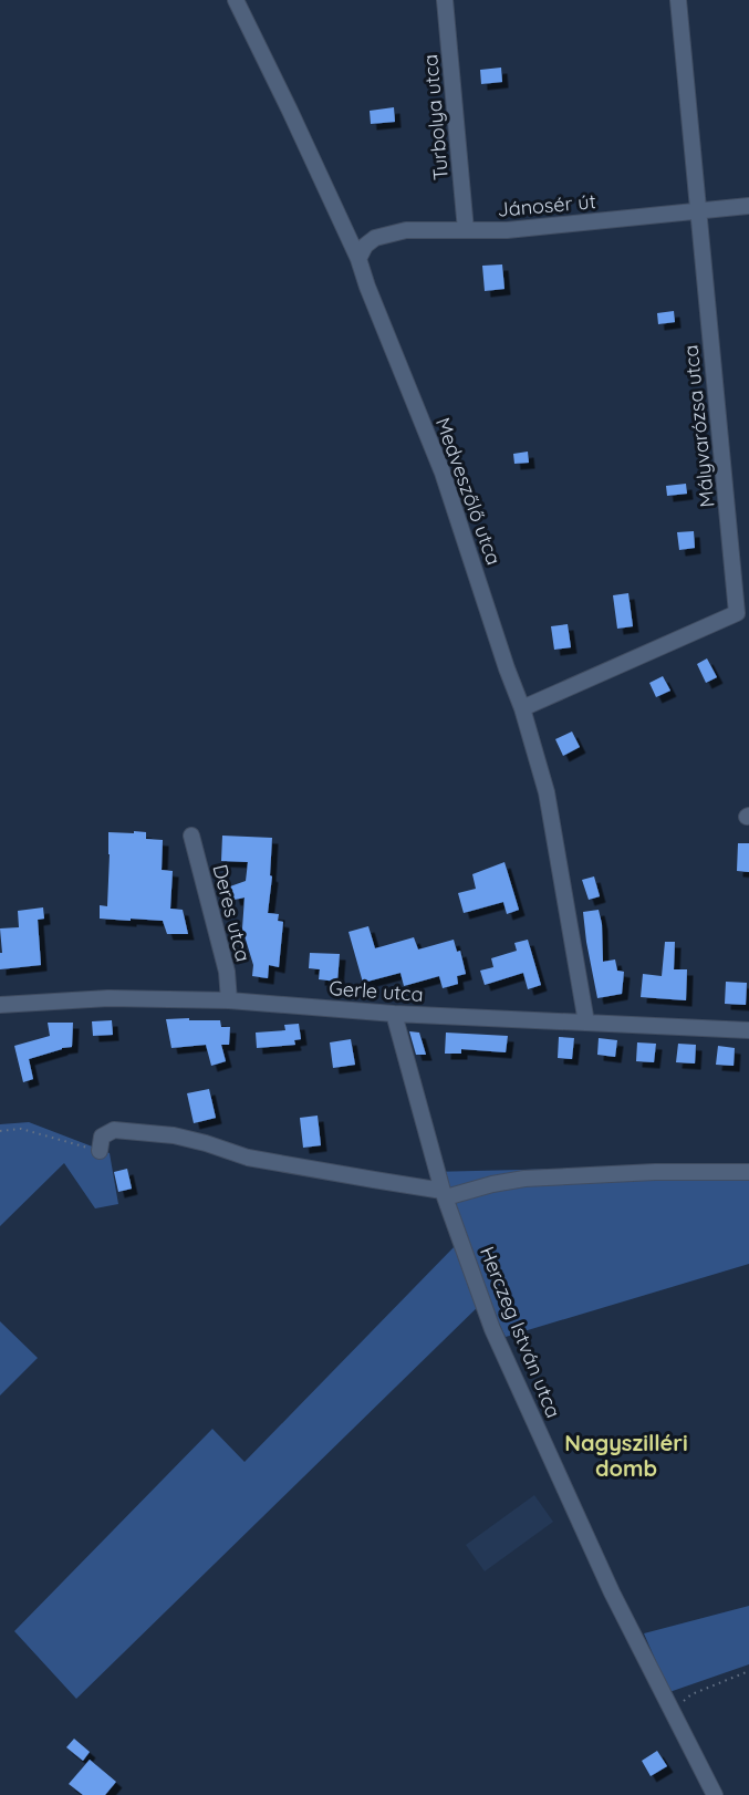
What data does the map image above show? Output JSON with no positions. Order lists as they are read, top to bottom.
{
  "streets": {
    "street": [
      "Turbolya utca",
      "Jánosér út",
      "Mályvarózsa utca",
      "Medveszőlő utca",
      "Deres utca",
      "Gerle utca",
      "Herczeg István utca"
    ]
  },
  "crossings": [
    ["Turbolya utca", "Jánosér út"],
    ["Jánosér út", "Mályvarózsa utca"],
    ["Jánosér út", "Medveszőlő utca"],
    ["Mályvarózsa utca", "Medveszőlő utca"],
    ["Medveszőlő utca", "Gerle utca"],
    ["Deres utca", "Gerle utca"],
    ["Gerle utca", "Herczeg István utca"]
  ],
  "districts": ["Nagyszilléri domb"]
}
